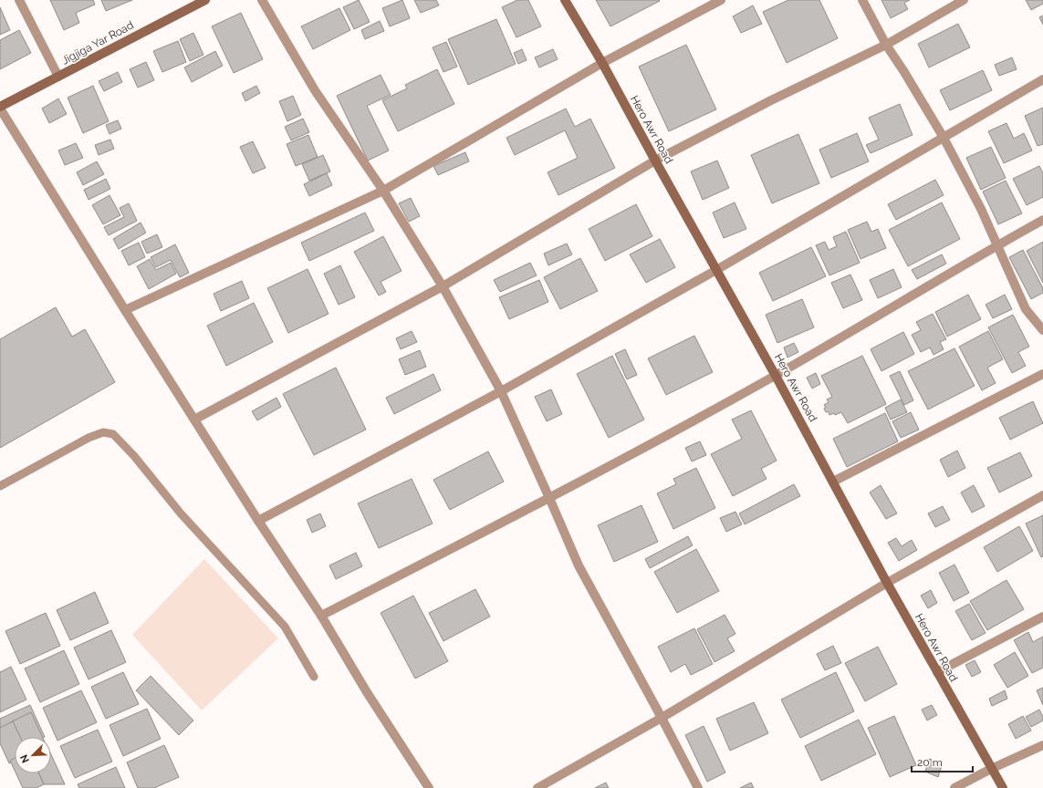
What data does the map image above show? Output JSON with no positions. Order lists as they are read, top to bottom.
{
  "streets": {
    "main road": ["Jigjiga Yar Road", "Hero Awr Road"]
  },
  "scale_bar": "20 m",
  "north": "bottom left"
}
